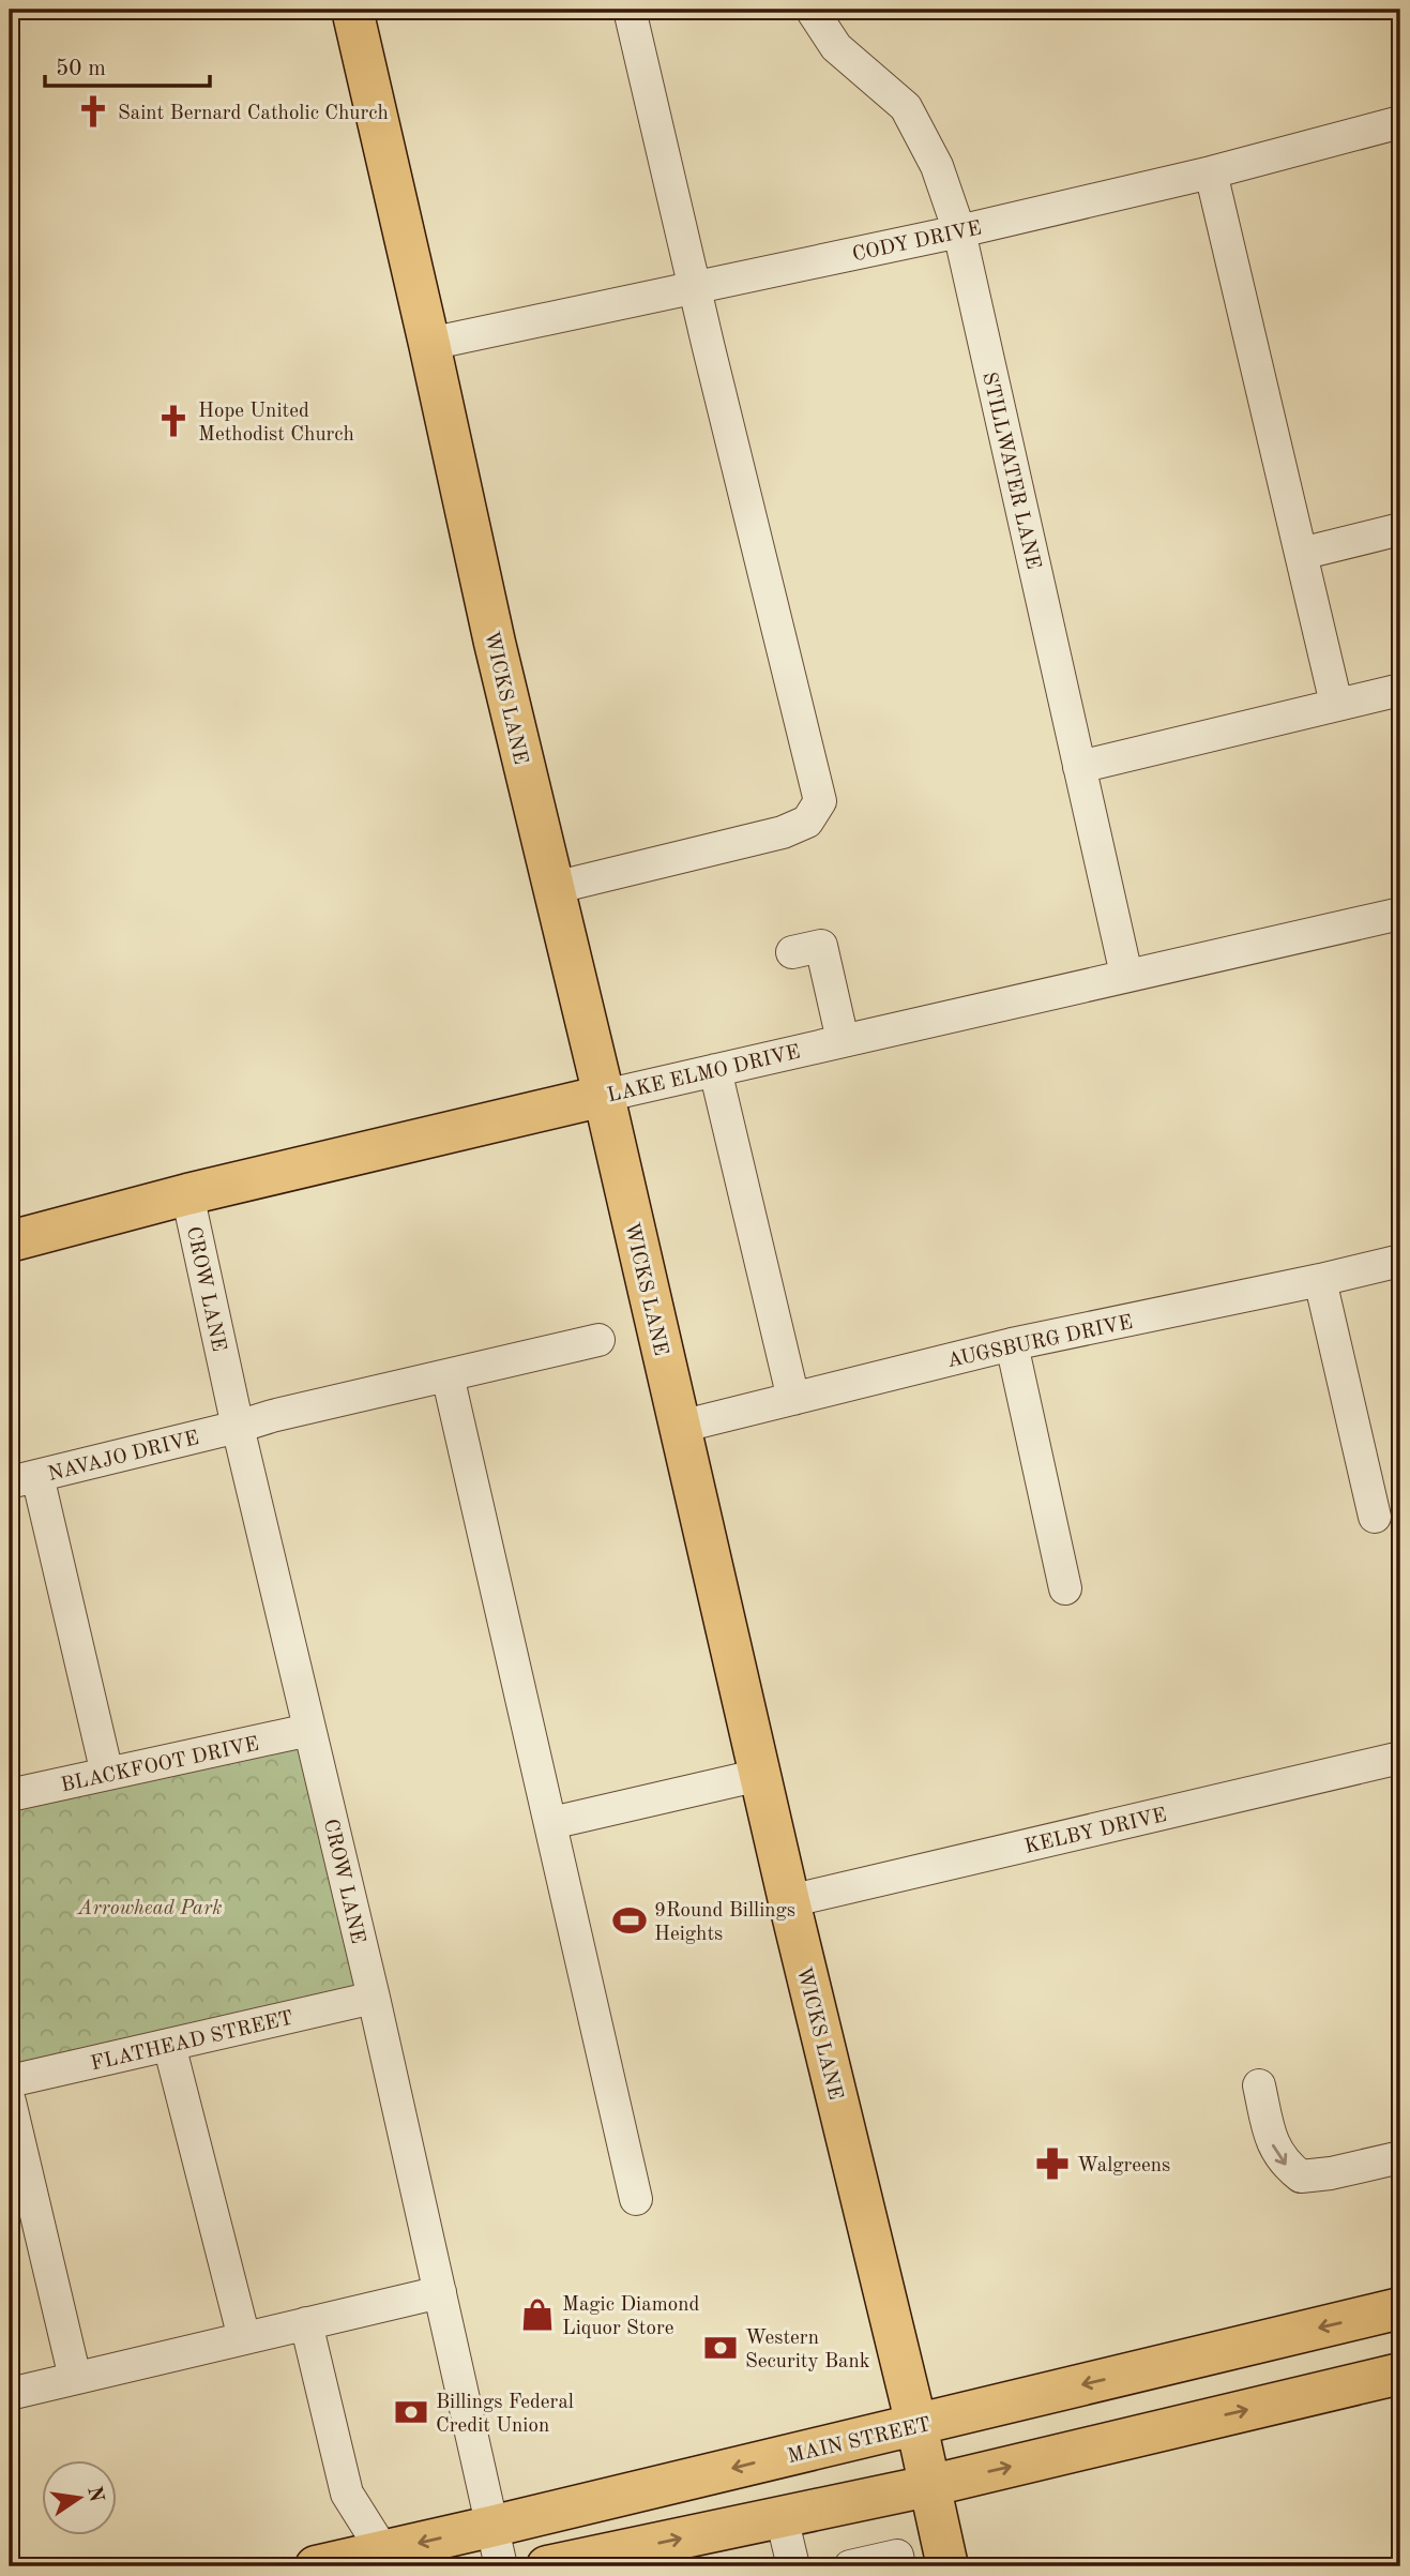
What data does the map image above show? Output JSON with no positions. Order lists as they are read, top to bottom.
{
  "streets": {
    "main road": ["WICKS LANE", "LAKE ELMO DRIVE", "MAIN STREET"],
    "street": [
      "CODY DRIVE",
      "STILLWATER LANE",
      "CROW LANE",
      "AUGSBURG DRIVE",
      "NAVAJO DRIVE",
      "BLACKFOOT DRIVE",
      "KELBY DRIVE",
      "FLATHEAD STREET"
    ]
  },
  "crossings": [
    ["CODY DRIVE", "STILLWATER LANE"],
    ["CODY DRIVE", "WICKS LANE"],
    ["STILLWATER LANE", "LAKE ELMO DRIVE"],
    ["WICKS LANE", "LAKE ELMO DRIVE"],
    ["WICKS LANE", "AUGSBURG DRIVE"],
    ["WICKS LANE", "KELBY DRIVE"],
    ["WICKS LANE", "MAIN STREET"],
    ["LAKE ELMO DRIVE", "CROW LANE"],
    ["CROW LANE", "NAVAJO DRIVE"],
    ["CROW LANE", "BLACKFOOT DRIVE"],
    ["CROW LANE", "FLATHEAD STREET"],
    ["CROW LANE", "MAIN STREET"]
  ],
  "parks": ["Arrowhead Park"],
  "places": {
    "church": ["Saint Bernard Catholic Church", "Hope United Methodist Church"],
    "sports": ["9Round Billings Heights"],
    "pharmacy": ["Walgreens"],
    "shop": ["Magic Diamond Liquor Store"],
    "bank": ["Western Security Bank", "Billings Federal Credit Union"]
  },
  "scale_bar": "50 m",
  "north": "right"
}
